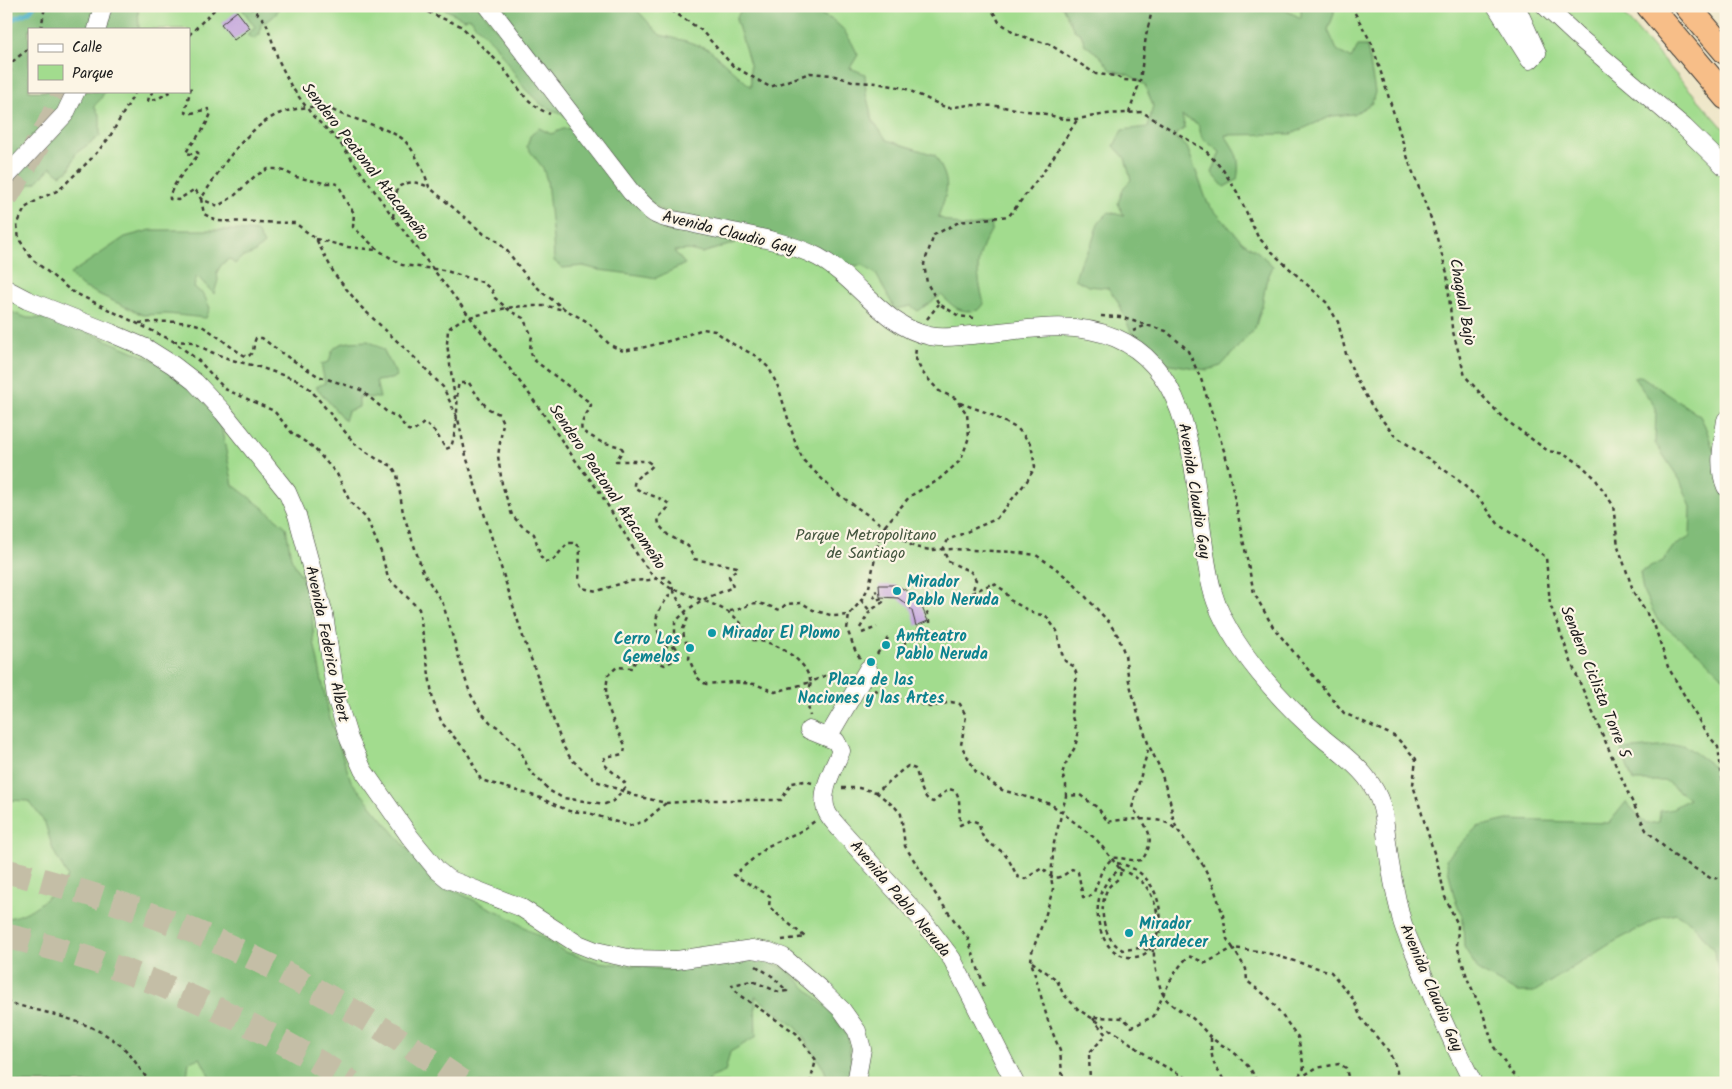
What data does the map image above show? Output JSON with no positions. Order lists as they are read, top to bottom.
{
  "streets": {
    "street": ["Avenida Claudio Gay", "Avenida Federico Albert", "Avenida Pablo Neruda"],
    "path": ["Sendero Peatonal Atacameño", "Chagual Bajo", "Sendero Ciclista Torre 5"]
  },
  "parks": ["Parque Metropolitano de Santiago"],
  "places": [
    "Mirador Pablo Neruda",
    "Mirador El Plomo",
    "Anfiteatro Pablo Neruda",
    "Cerro Los Gemelos",
    "Plaza de las Naciones y las Artes",
    "Mirador Atardecer"
  ],
  "legend": ["Calle", "Parque"]
}
